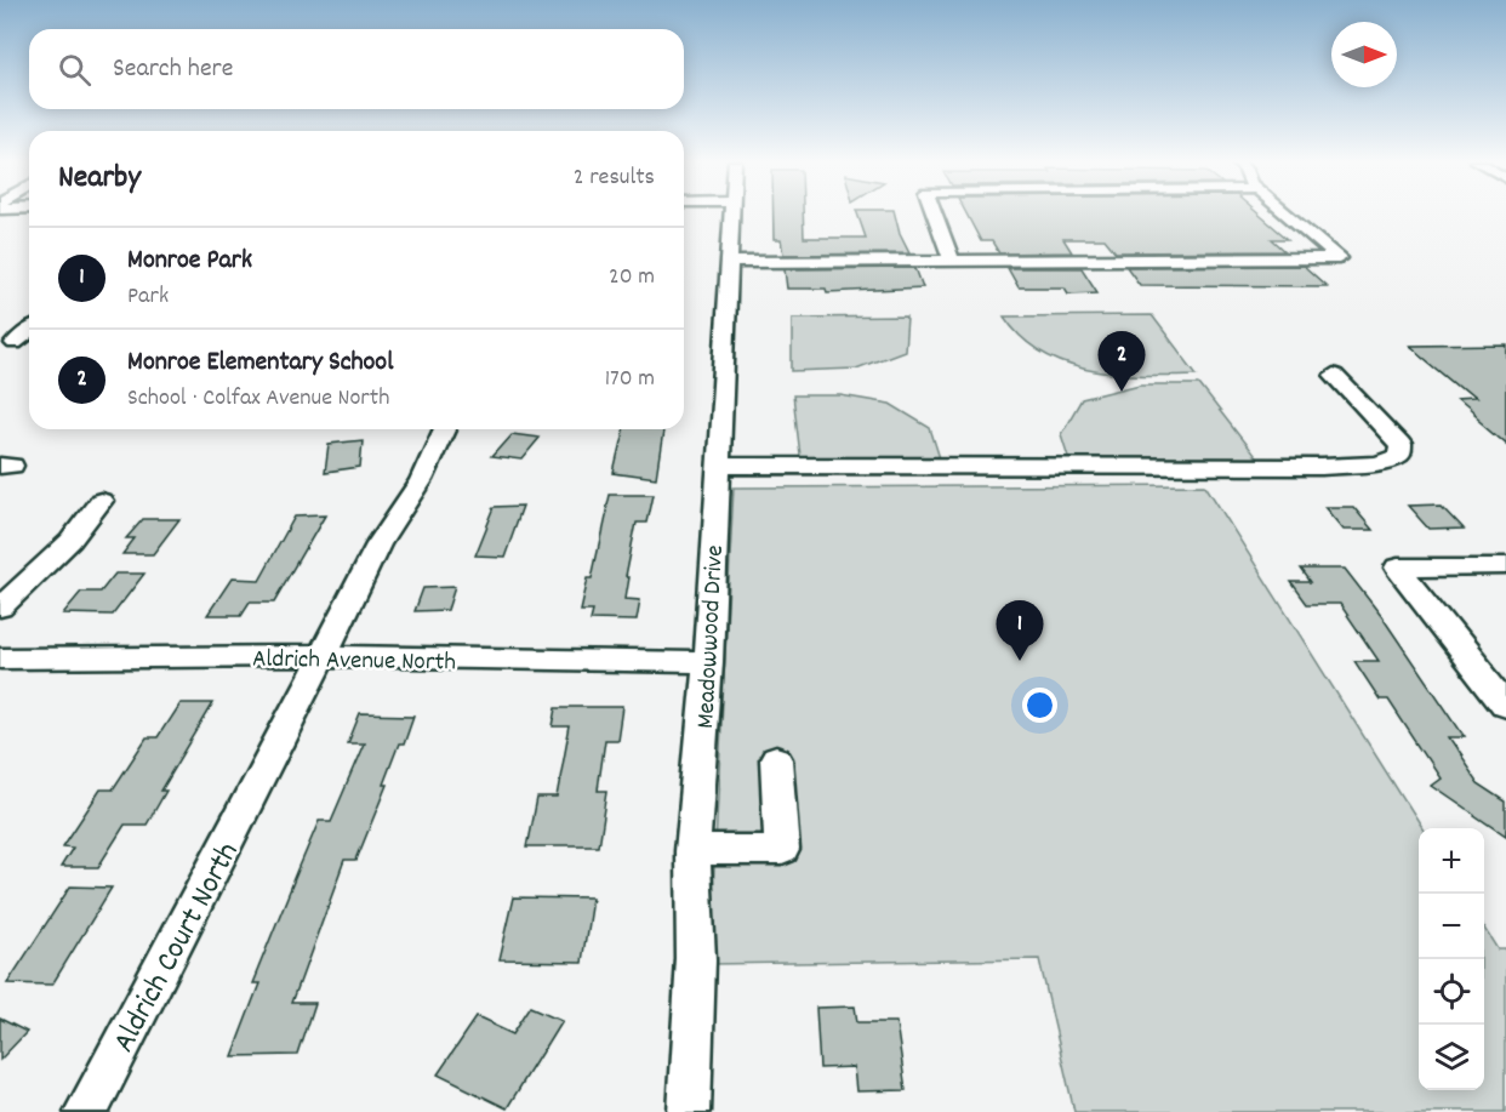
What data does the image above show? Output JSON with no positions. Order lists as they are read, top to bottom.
{
  "streets": {
    "street": ["Meadowwood Drive", "Aldrich Avenue North", "Aldrich Court North"]
  },
  "crossings": [
    ["Meadowwood Drive", "Aldrich Avenue North"],
    ["Aldrich Avenue North", "Aldrich Court North"]
  ],
  "north": "right",
  "page": {
    "search": "Search here",
    "heading": ["Nearby", "2 results"],
    "list": [
      {
        "mark": "1",
        "name": "Monroe Park",
        "note": "Park",
        "value": "20 m"
      },
      {
        "mark": "2",
        "name": "Monroe Elementary School",
        "note": "School · Colfax Avenue North",
        "value": "170 m"
      }
    ],
    "pins": ["2", "1"],
    "map_buttons": ["+", "−"]
  }
}
